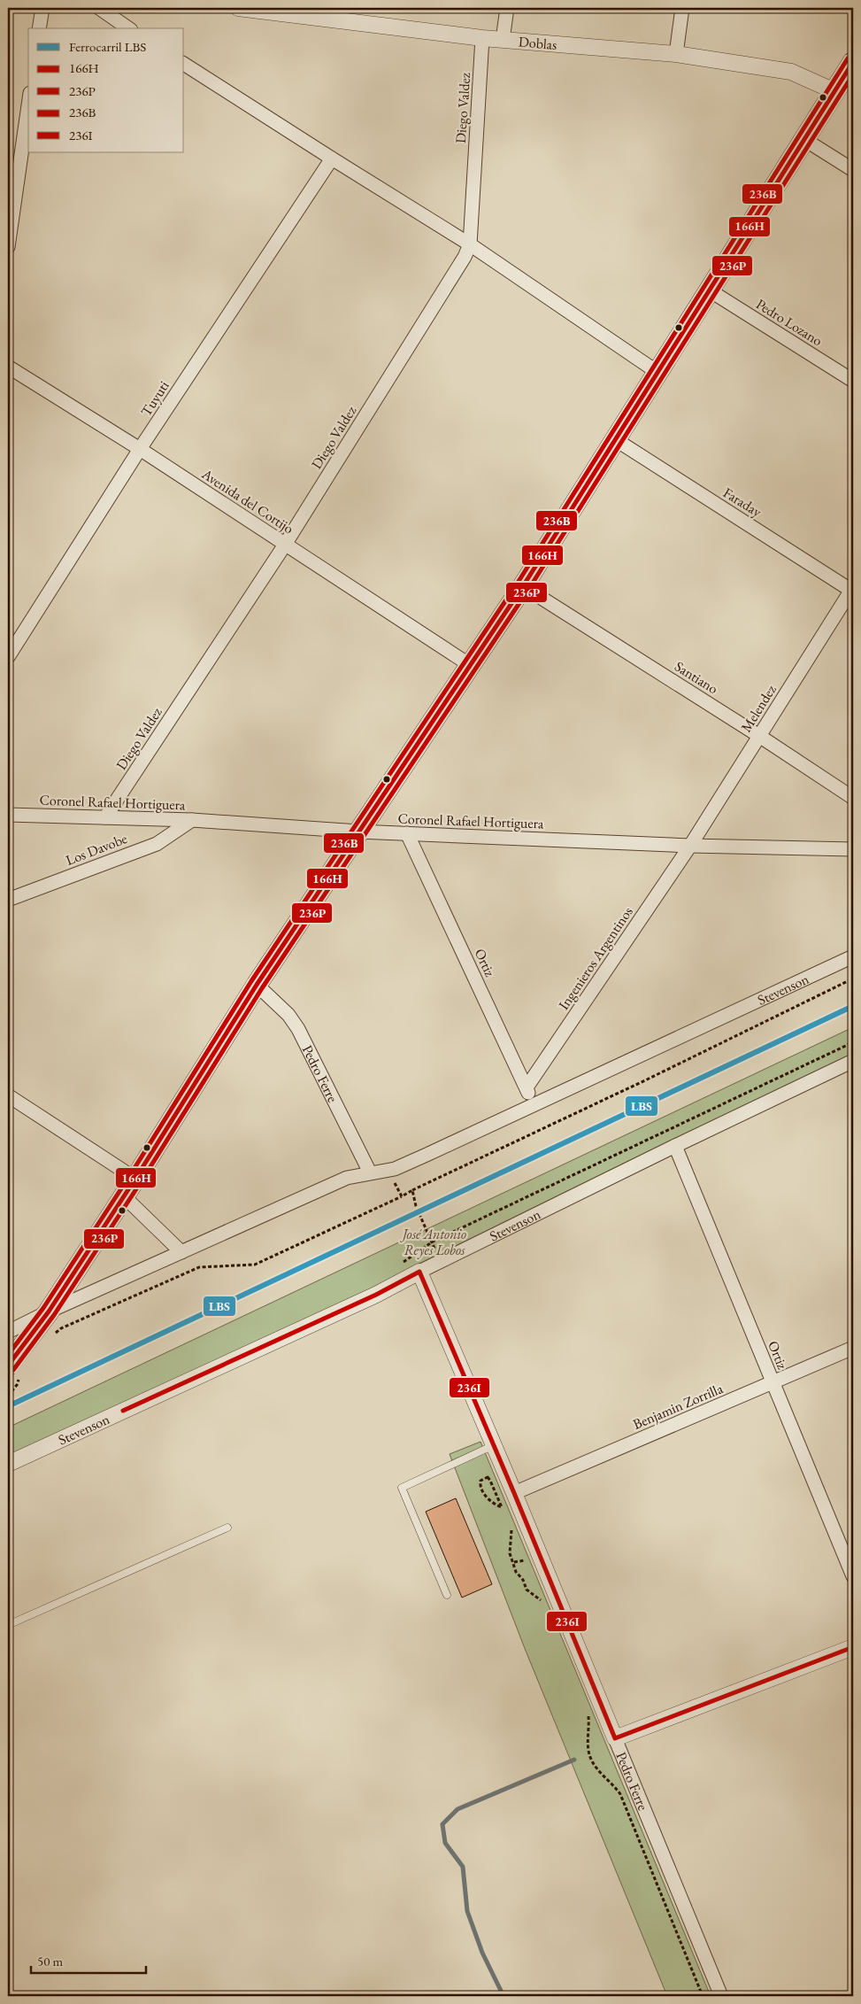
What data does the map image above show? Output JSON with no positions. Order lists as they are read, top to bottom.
{
  "streets": {
    "street": [
      "Doblas",
      "Diego Valdez",
      "Pedro Lozano",
      "Tuyuti",
      "Avenida del Cortijo",
      "Faraday",
      "Santiano",
      "Melendez",
      "Coronel Rafael Hortiguera",
      "Los Davobe",
      "Ingenieros Argentinos",
      "Ortiz",
      "Stevenson",
      "Pedro Ferre",
      "Benjamin Zorrilla"
    ]
  },
  "crossings": [
    ["Doblas", "Diego Valdez"],
    ["Diego Valdez", "Avenida del Cortijo"],
    ["Diego Valdez", "Coronel Rafael Hortiguera"],
    ["Tuyuti", "Avenida del Cortijo"],
    ["Faraday", "Melendez"],
    ["Santiano", "Melendez"],
    ["Melendez", "Coronel Rafael Hortiguera"],
    ["Melendez", "Ingenieros Argentinos"],
    ["Coronel Rafael Hortiguera", "Los Davobe"],
    ["Coronel Rafael Hortiguera", "Ingenieros Argentinos"],
    ["Coronel Rafael Hortiguera", "Ortiz"],
    ["Ingenieros Argentinos", "Ortiz"],
    ["Ortiz", "Stevenson"],
    ["Ortiz", "Benjamin Zorrilla"],
    ["Stevenson", "Pedro Ferre"],
    ["Pedro Ferre", "Benjamin Zorrilla"]
  ],
  "parks": ["José Antonio Reyes Lobos"],
  "lines": [
    "transit line 236B",
    "transit line 166H",
    "transit line 236P",
    "rail line LBS",
    "transit line 236I"
  ],
  "legend": [
    "Ferrocarril LBS",
    "166H",
    "236P",
    "236B",
    "236I"
  ],
  "scale_bar": "50 m"
}
